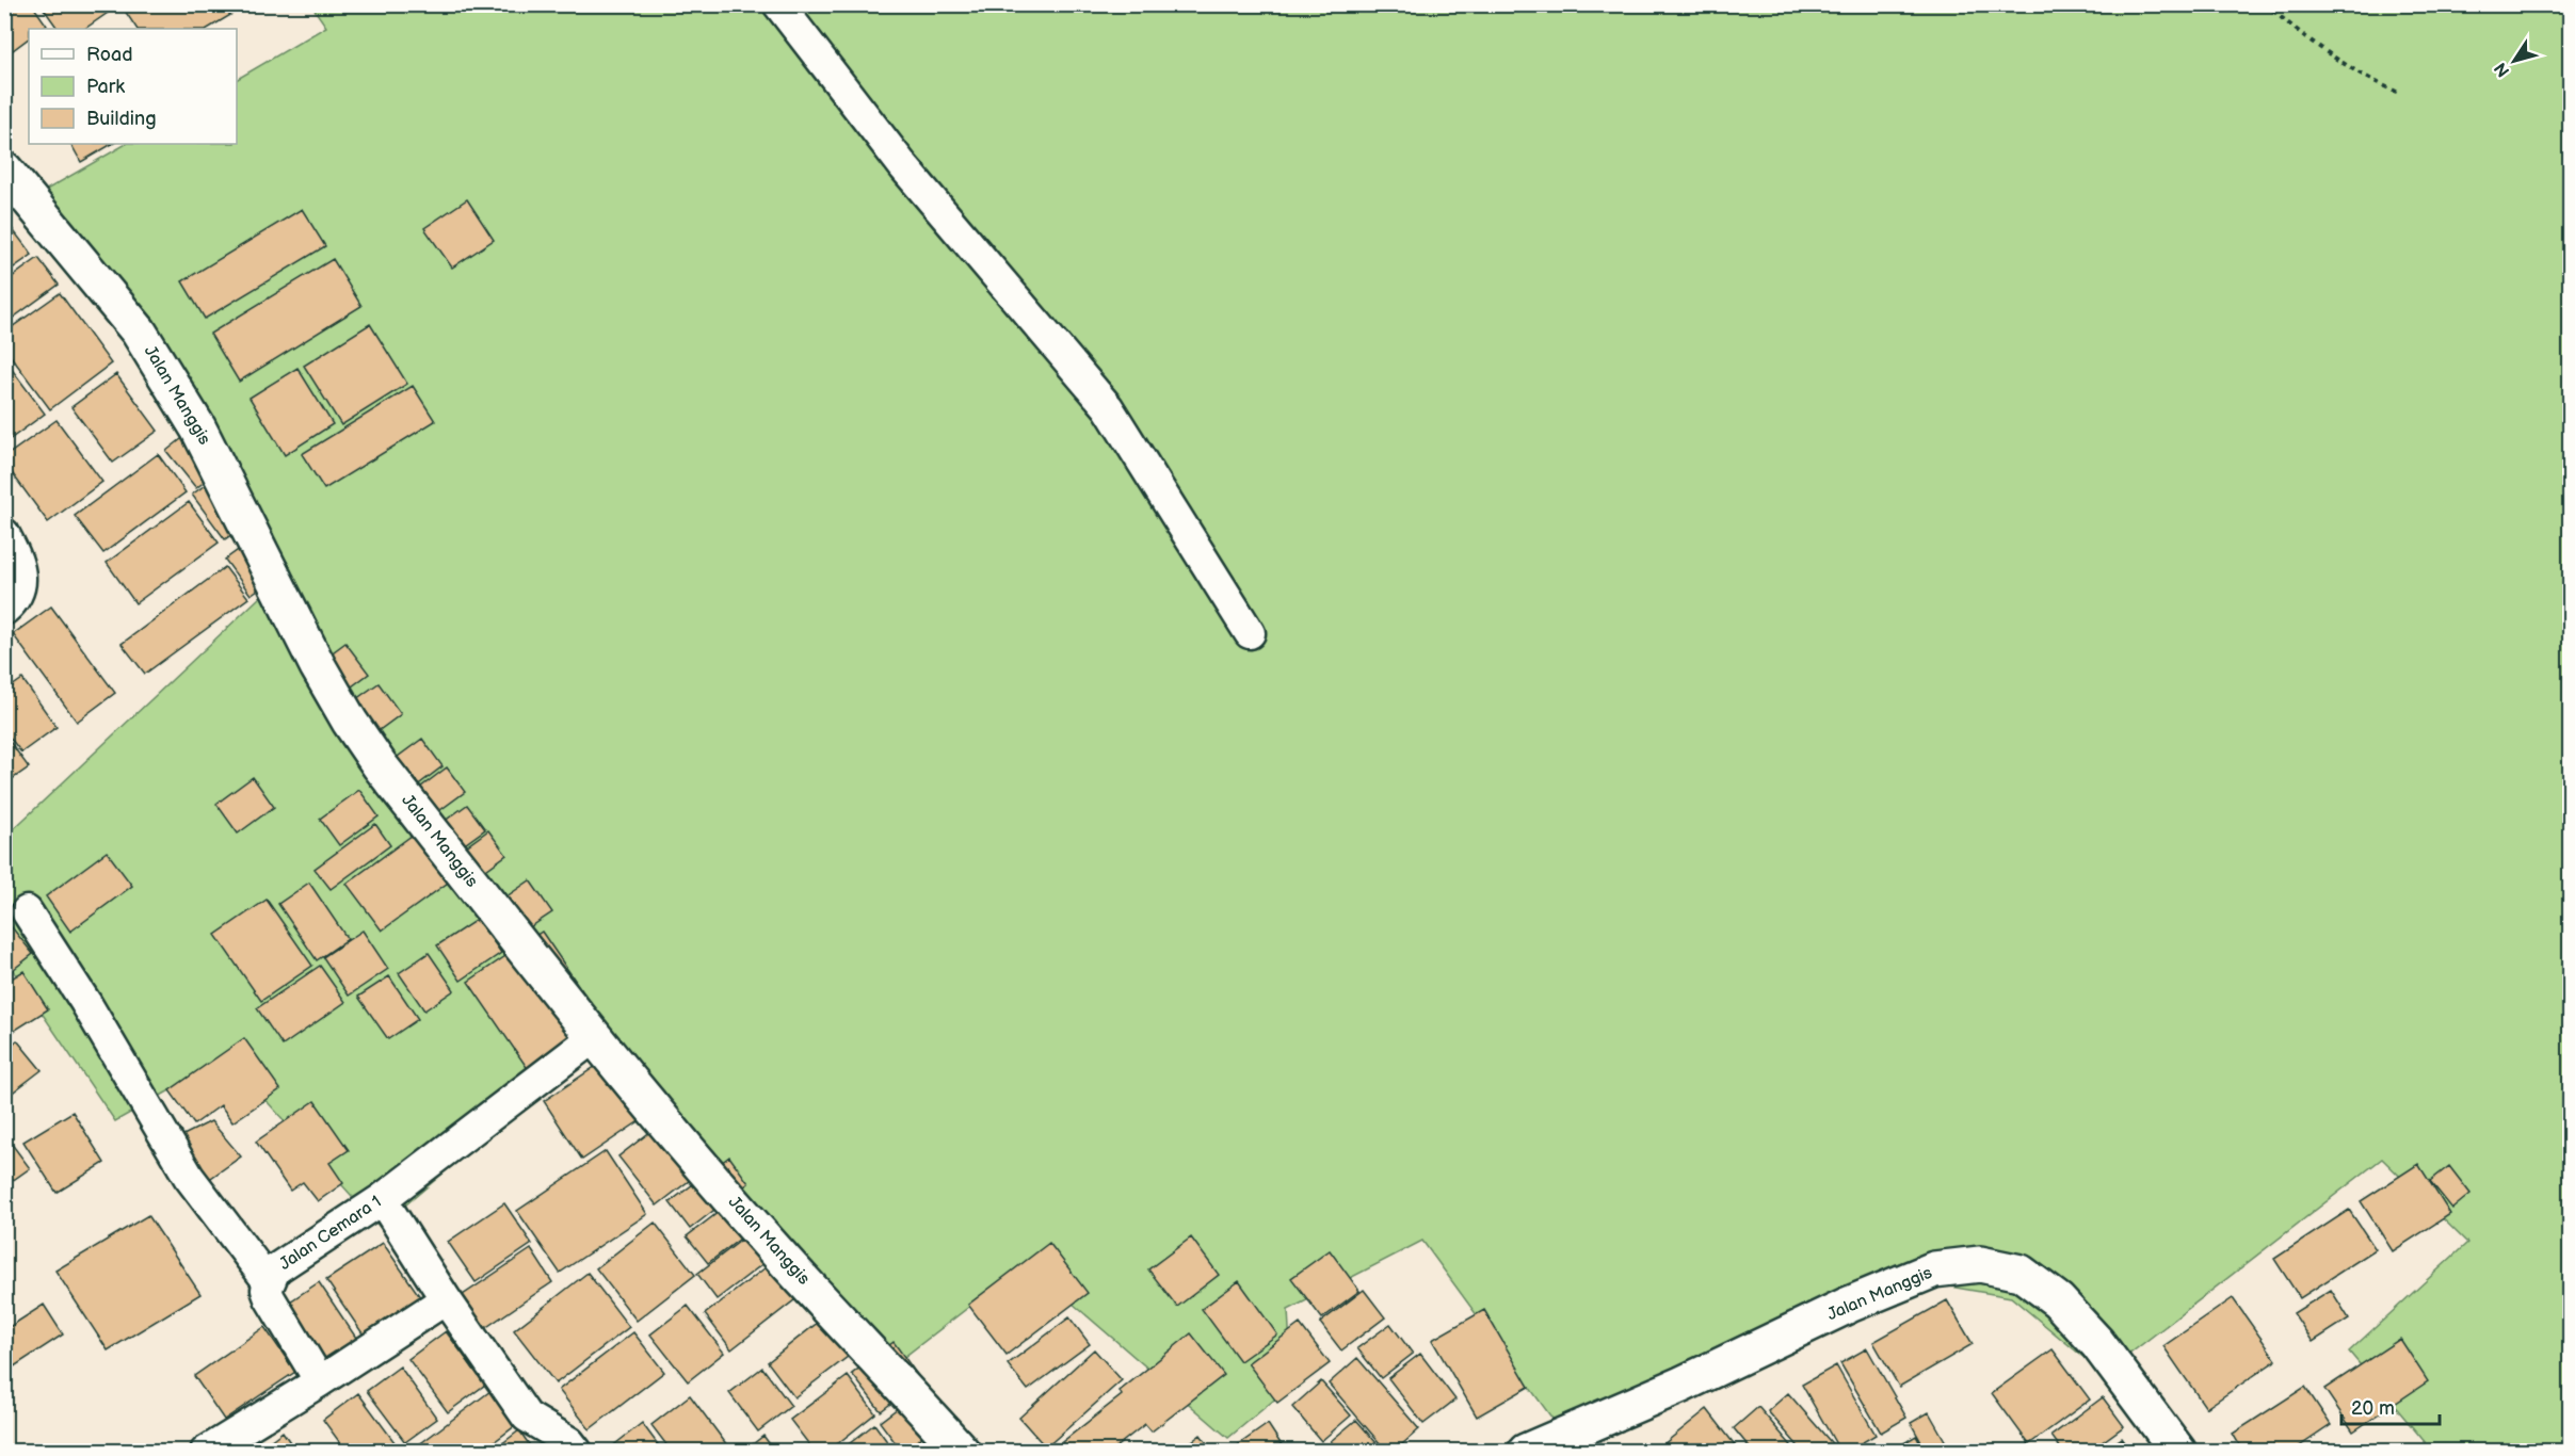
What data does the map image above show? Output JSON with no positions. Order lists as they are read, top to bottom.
{
  "streets": {
    "street": ["Jalan Manggis", "Jalan Cemara 1"]
  },
  "crossings": [
    ["Jalan Manggis", "Jalan Cemara 1"]
  ],
  "legend": ["Road", "Park", "Building"],
  "scale_bar": "20 m",
  "north": "bottom left"
}
